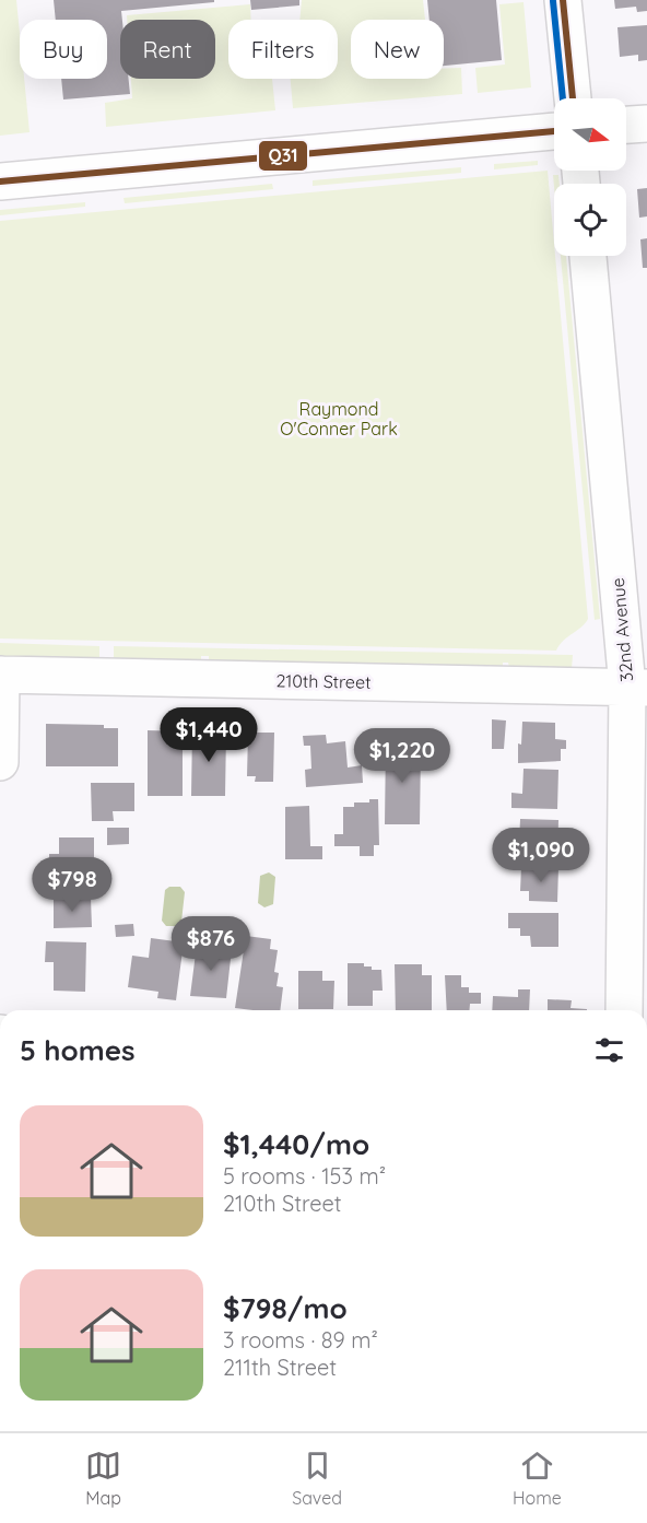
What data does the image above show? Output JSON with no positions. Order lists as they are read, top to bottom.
{
  "streets": {
    "street": ["32nd Avenue", "210th Street"]
  },
  "crossings": [
    ["32nd Avenue", "210th Street"]
  ],
  "parks": ["Raymond O'Conner Park"],
  "lines": ["transit line Q31"],
  "north": "right",
  "page": {
    "chip": [
      "Buy",
      "Rent",
      "Filters",
      "New"
    ],
    "price": [
      "$1,440",
      "$1,220",
      "$1,090",
      "$798",
      "$876"
    ],
    "heading": "5 homes",
    "list": [
      {
        "name": "$1,440/mo",
        "note": "5 rooms · 153 m² · 210th Street"
      },
      {
        "name": "$798/mo",
        "note": "3 rooms · 89 m² · 211th Street"
      }
    ],
    "tabs": ["Map", "Saved", "Home"]
  }
}
